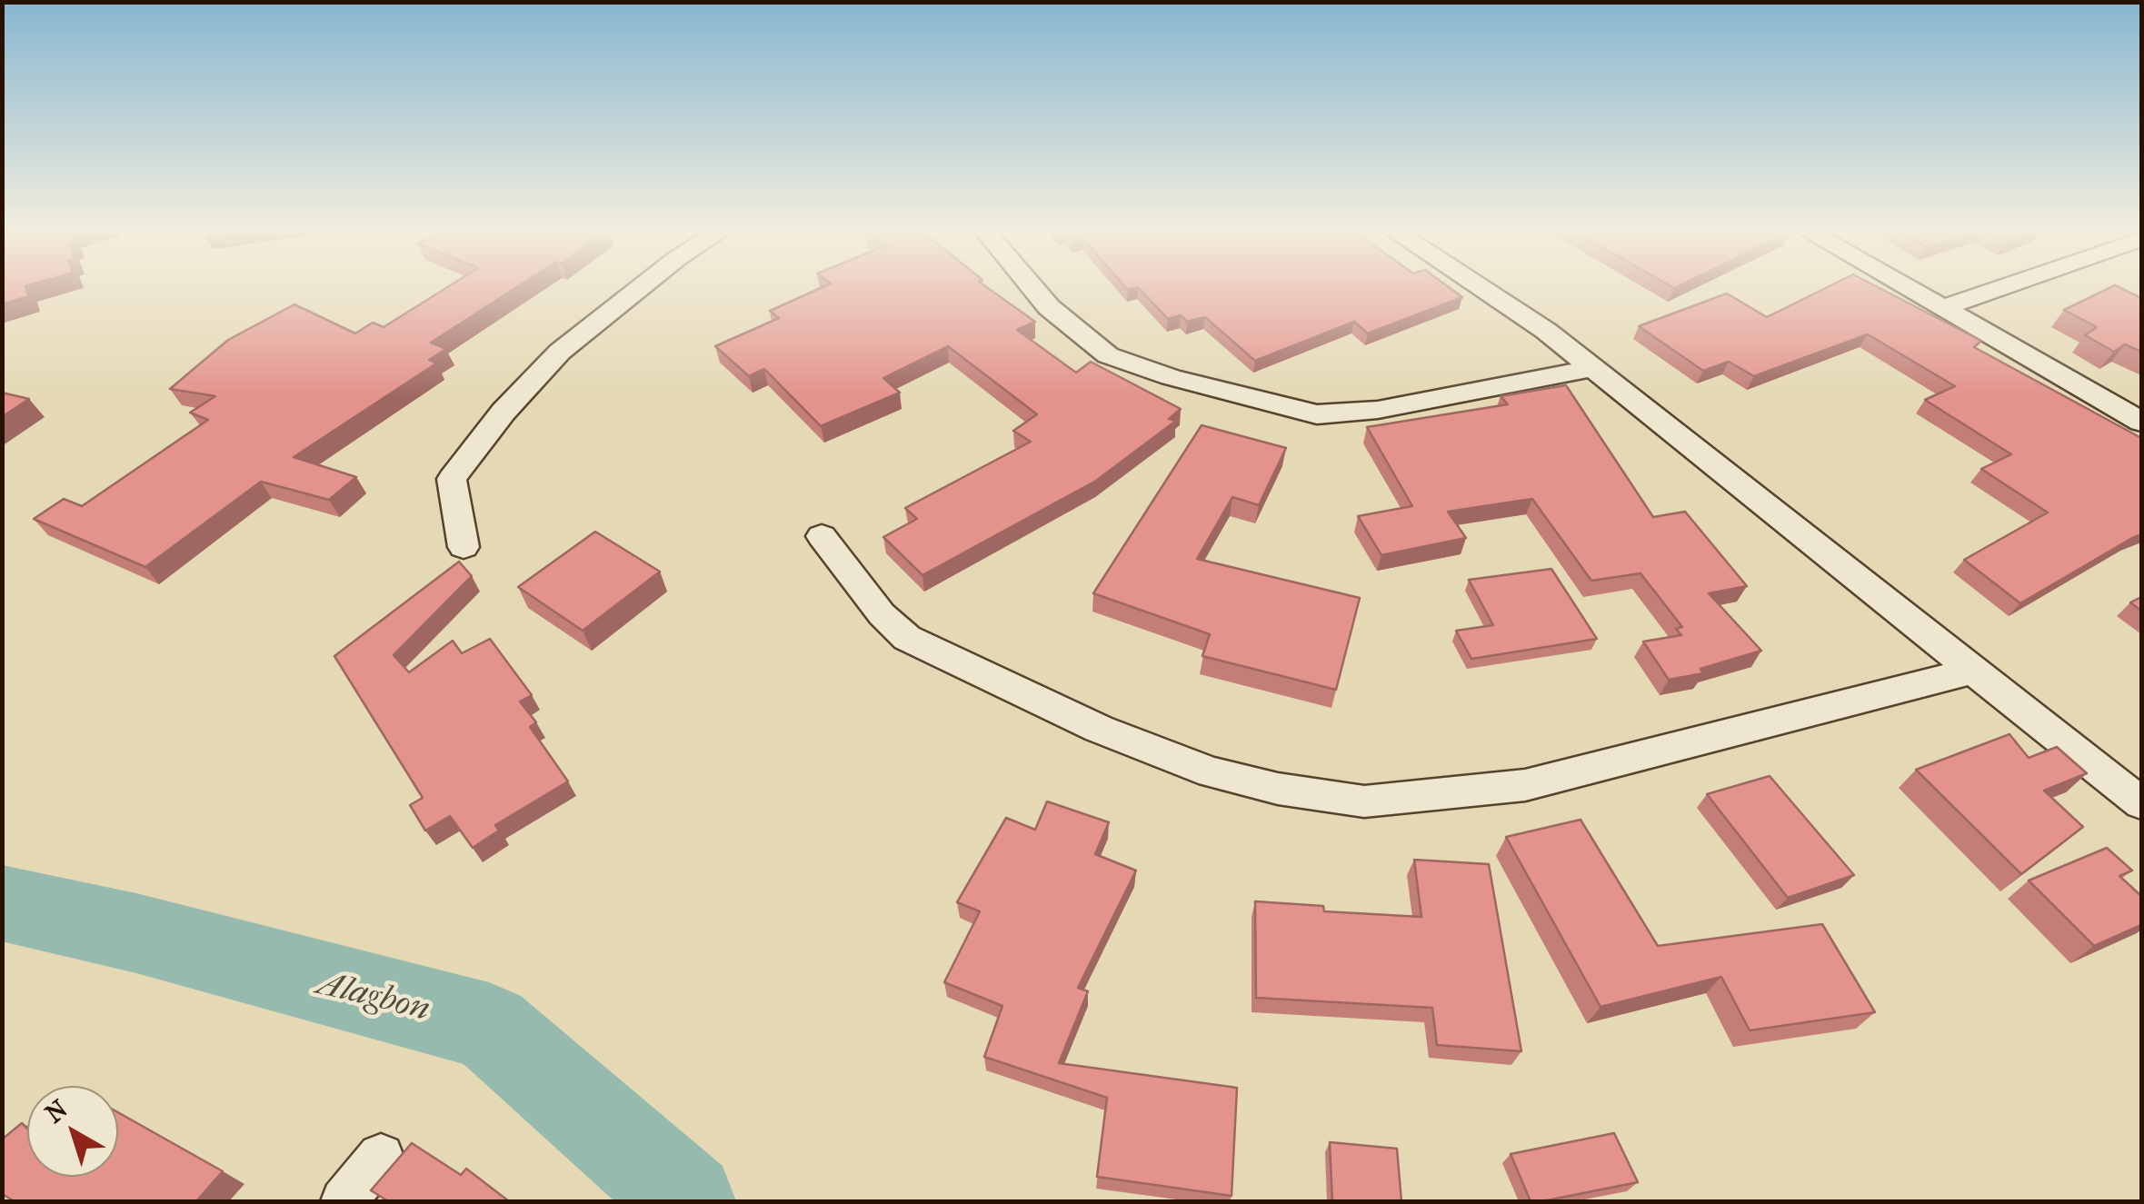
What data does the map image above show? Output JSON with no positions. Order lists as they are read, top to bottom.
{
  "water": ["Alagbon"],
  "north": "top left"
}
